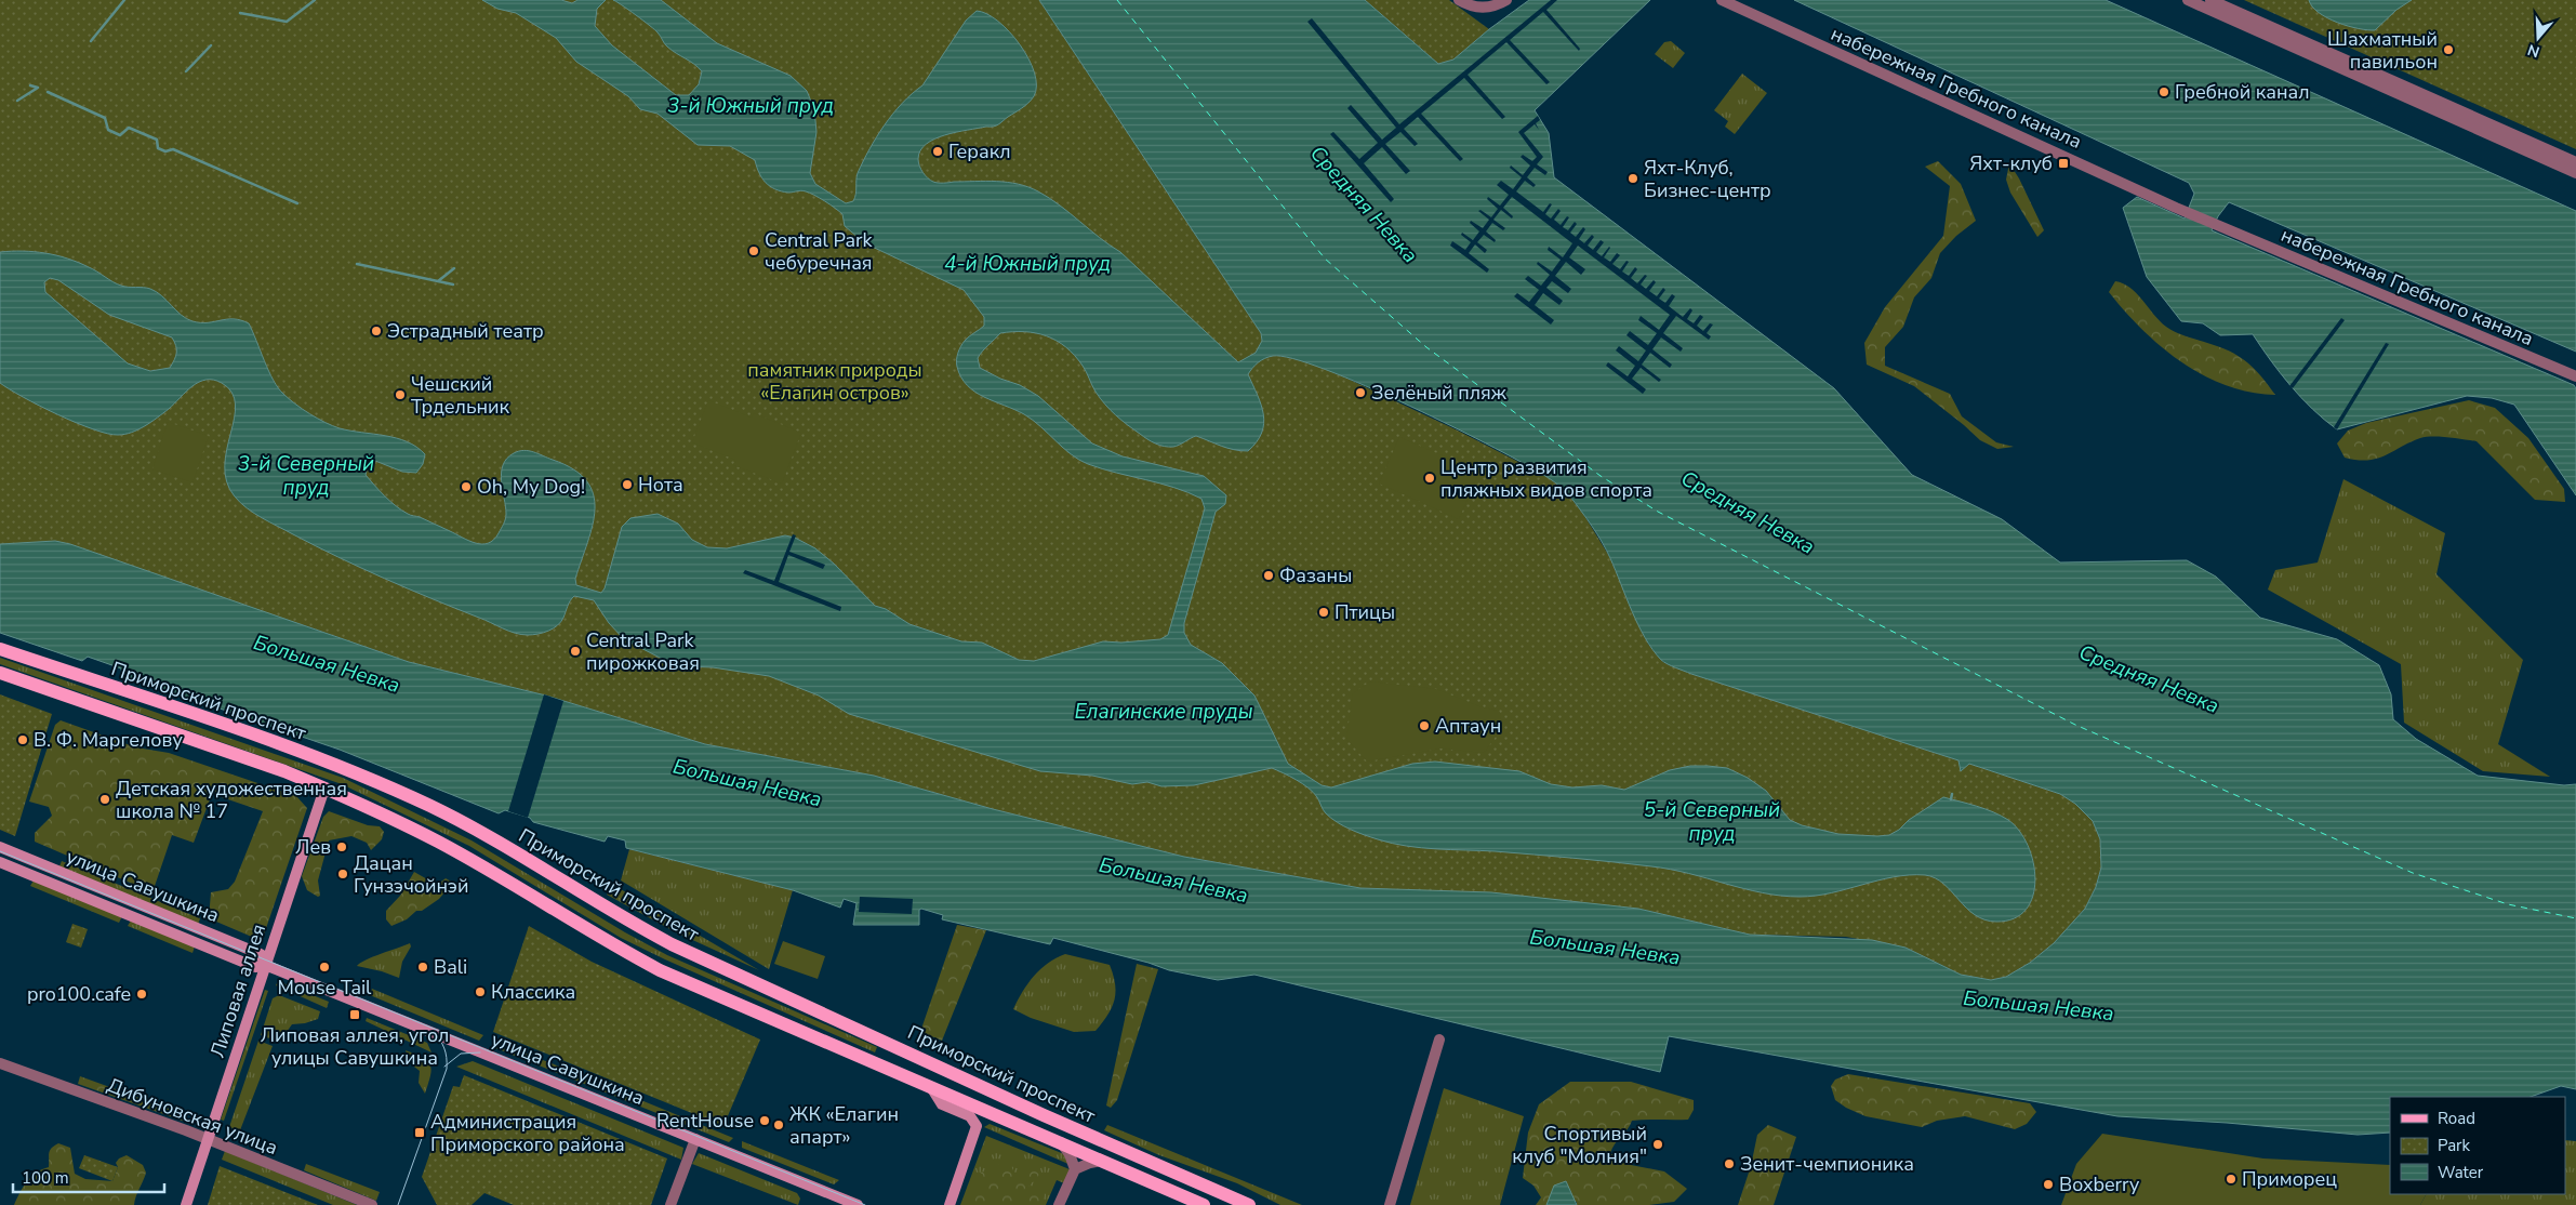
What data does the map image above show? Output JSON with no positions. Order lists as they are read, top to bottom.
{
  "streets": {
    "main road": ["Приморский проспект", "улица Савушкина", "Липовая аллея"],
    "street": ["набережная Гребного канала", "Дибуновская улица"]
  },
  "crossings": [
    ["Приморский проспект", "Липовая аллея"],
    ["улица Савушкина", "Липовая аллея"],
    ["Липовая аллея", "Дибуновская улица"]
  ],
  "water": [
    "3-й Южный пруд",
    "Средняя Невка",
    "4-й Южный пруд",
    "3-й Северный пруд",
    "Большая Невка",
    "Елагинские пруды",
    "5-й Северный пруд"
  ],
  "parks": ["памятник природы «Елагин остров»"],
  "places": {
    "other": [
      "Шахматный павильон",
      "Гребной канал",
      "Геракл",
      "Яхт-Клуб, Бизнес-центр",
      "Central Park чебуречная",
      "Эстрадный театр",
      "Зелёный пляж",
      "Чешский Трдельник",
      "Центр развития пляжных видов спорта",
      "Нота",
      "Oh, My Dog!",
      "Фазаны",
      "Птицы",
      "Central Park пирожковая",
      "Аптаун",
      "В. Ф. Маргелову",
      "Детская художественная школа № 17",
      "Лев",
      "Дацан Гунзэчойнэй",
      "Mouse Tail",
      "Bali",
      "Классика",
      "pro100.cafe",
      "RentHouse",
      "ЖК «Елагин апарт»",
      "Спортивый клуб \"Молния\"",
      "Зенит-чемпионика",
      "Приморец",
      "Boxberry"
    ],
    "transit": ["Яхт-клуб", "Липовая аллея, угол улицы Савушкина", "Администрация Приморского района"]
  },
  "legend": ["Road", "Park", "Water"],
  "scale_bar": "100 m",
  "north": "bottom"
}
